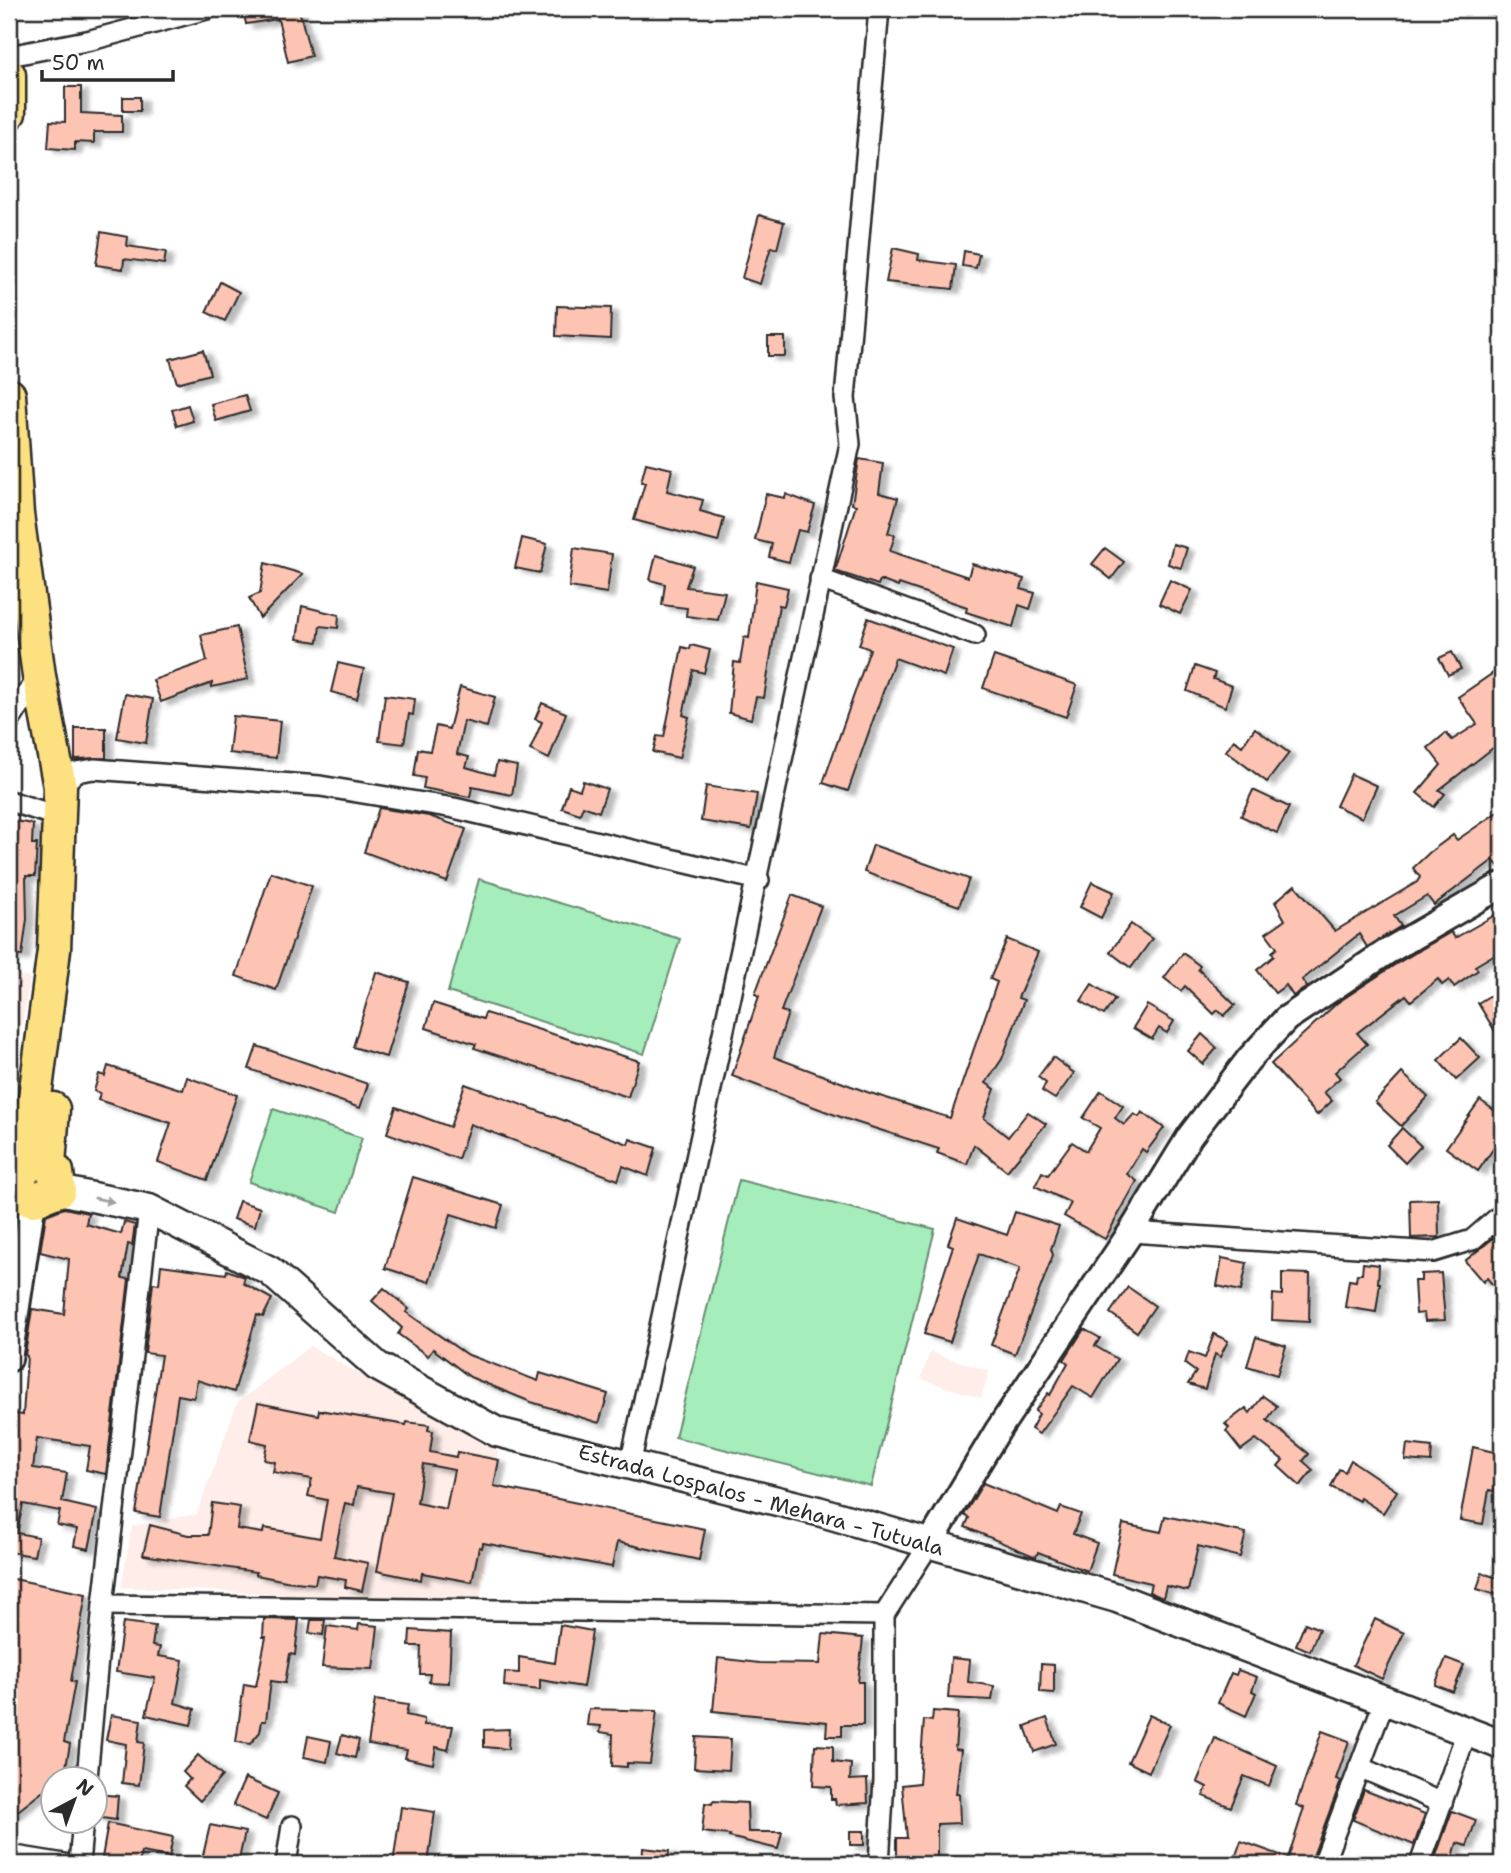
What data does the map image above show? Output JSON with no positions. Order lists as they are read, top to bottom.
{
  "streets": {
    "main road": ["Estrada Lospalos - Mehara - Tutuala"]
  },
  "scale_bar": "50 m",
  "north": "top right"
}
